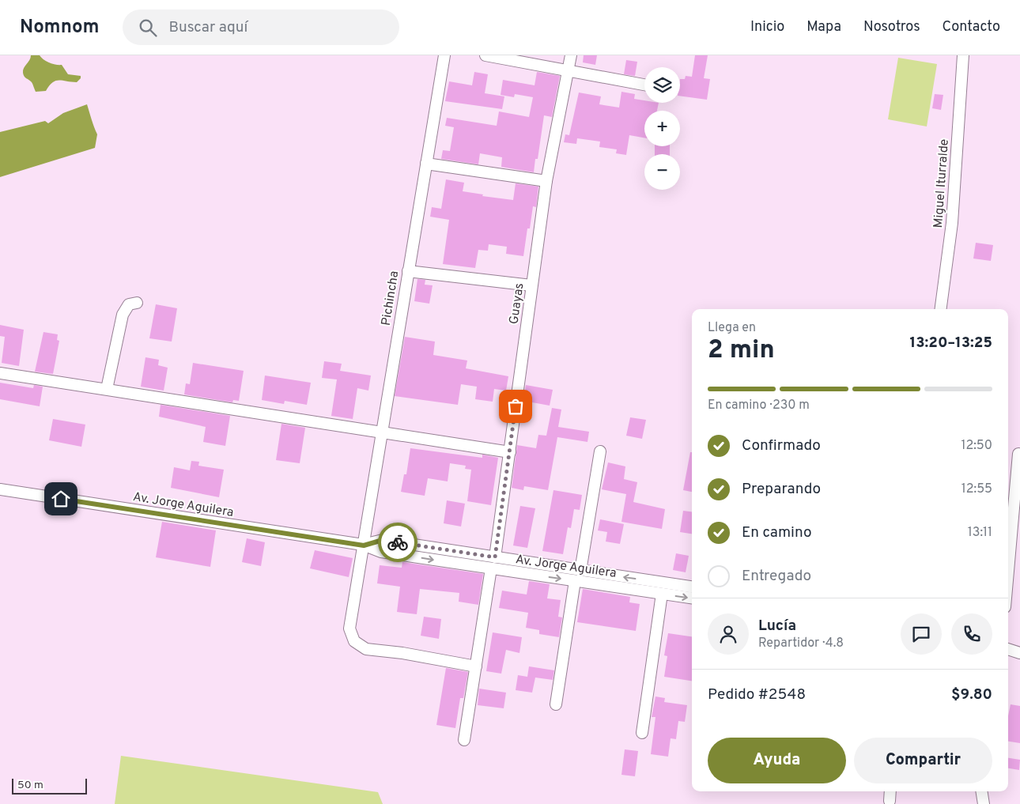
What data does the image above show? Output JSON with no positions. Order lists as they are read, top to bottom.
{
  "streets": {
    "street": [
      "Miguel Iturralde",
      "Pichincha",
      "Guayas",
      "Av. Jorge Aguilera"
    ]
  },
  "crossings": [
    ["Pichincha", "Av. Jorge Aguilera"],
    ["Guayas", "Av. Jorge Aguilera"]
  ],
  "scale_bar": "50 m",
  "page": {
    "header": "Nomnom",
    "search": "Buscar aquí",
    "nav": [
      "Inicio",
      "Mapa",
      "Nosotros",
      "Contacto"
    ],
    "map_buttons": ["+", "−"],
    "heading": ["2 min", "Llega en", "13:20–13:25"],
    "panel": [
      "Lucía",
      "Repartidor · 4.8",
      "Pedido #2548",
      "$9.80"
    ],
    "bar": "En camino · 230 m",
    "list": [
      ["Confirmado", "12:50"],
      ["Preparando", "12:55"],
      ["En camino", "13:11"],
      "Entregado"
    ],
    "buttons": ["Ayuda", "Compartir"],
    "scale": "50 m"
  }
}
